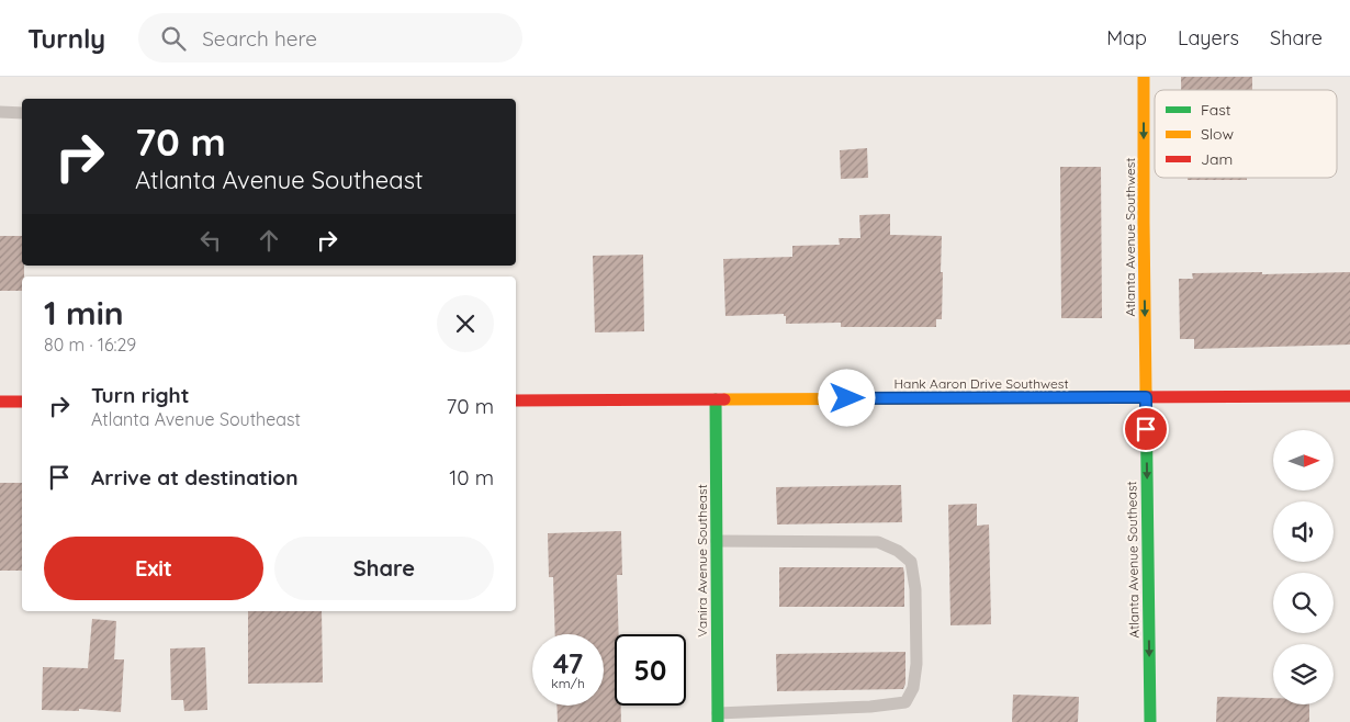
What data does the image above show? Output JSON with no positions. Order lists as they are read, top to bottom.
{
  "streets": {
    "street": [
      "Atlanta Avenue Southwest",
      "Hank Aaron Drive Southwest",
      "Atlanta Avenue Southeast",
      "Vanira Avenue Southeast"
    ]
  },
  "crossings": [
    ["Atlanta Avenue Southwest", "Hank Aaron Drive Southwest"],
    ["Atlanta Avenue Southwest", "Atlanta Avenue Southeast"],
    ["Hank Aaron Drive Southwest", "Atlanta Avenue Southeast"],
    ["Hank Aaron Drive Southwest", "Vanira Avenue Southeast"]
  ],
  "one_way": ["Atlanta Avenue Southwest", "Atlanta Avenue Southeast"],
  "legend": ["Fast", "Slow", "Jam"],
  "north": "right",
  "page": {
    "header": "Turnly",
    "search": "Search here",
    "nav": ["Map", "Layers", "Share"],
    "turn": ["70 m", "Atlanta Avenue Southeast"],
    "heading": ["1 min", "80 m · 16:29"],
    "list": [
      {
        "name": "Turn right",
        "note": "Atlanta Avenue Southeast",
        "value": "70 m"
      },
      {
        "name": "Arrive at destination",
        "value": "10 m"
      }
    ],
    "buttons": ["Exit", "Share"],
    "speed": "47 km/h",
    "limit": "50"
  }
}
